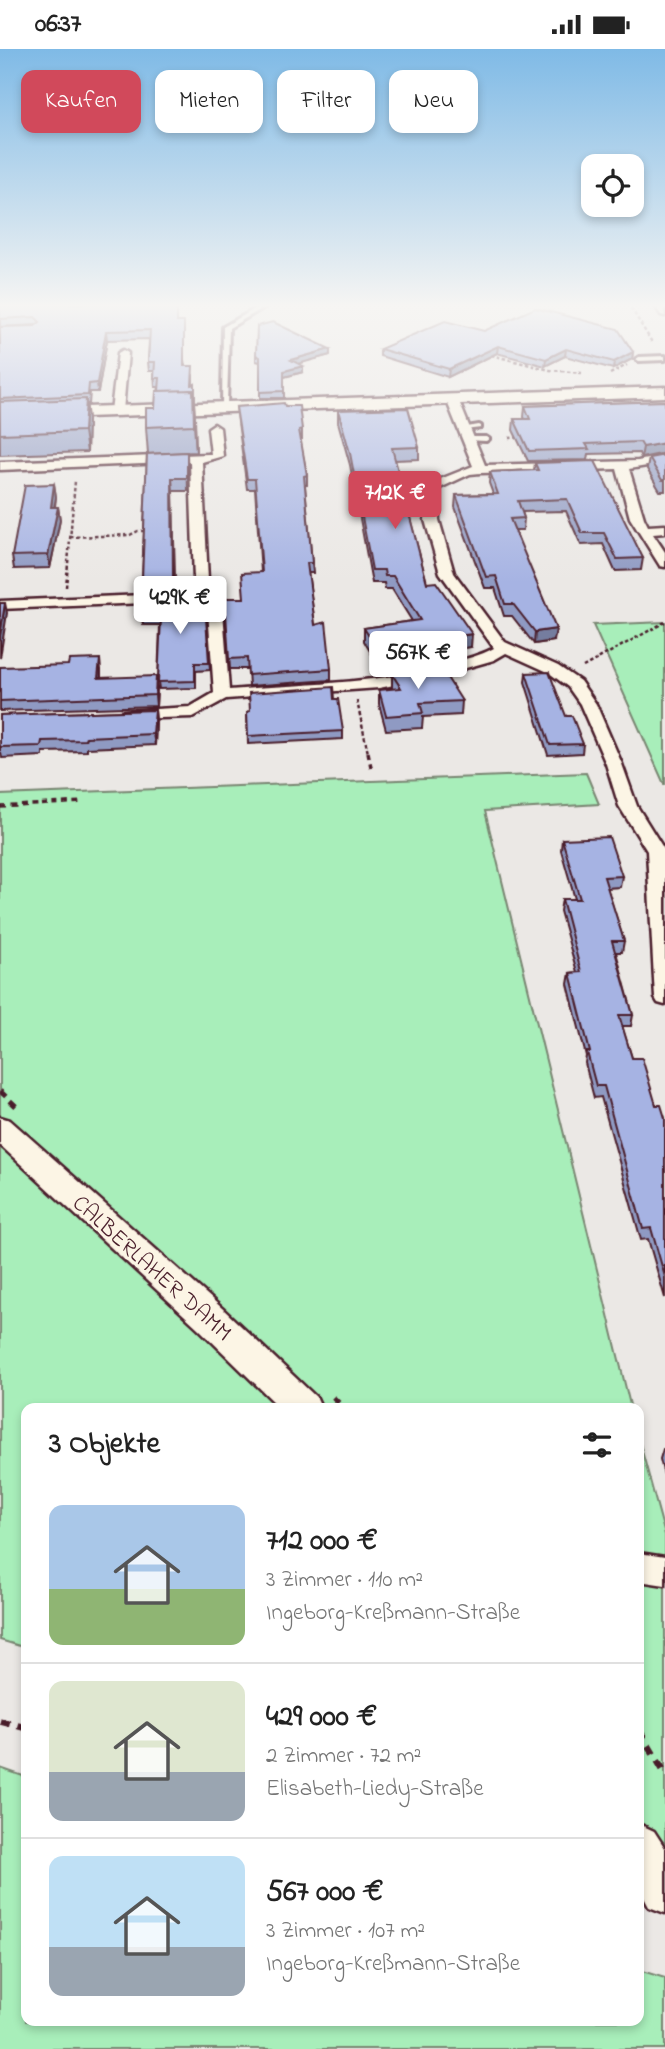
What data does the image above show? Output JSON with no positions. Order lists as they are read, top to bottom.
{
  "streets": {
    "street": ["CALBERLAHER DAMM"]
  },
  "page": {
    "status": "06:37",
    "chip": [
      "Kaufen",
      "Mieten",
      "Filter",
      "Neu"
    ],
    "price": ["712K €", "429K €", "567K €"],
    "heading": "3 Objekte",
    "list": [
      {
        "name": "712 000 €",
        "note": "3 Zimmer · 110 m² · Ingeborg-Kreßmann-Straße"
      },
      {
        "name": "429 000 €",
        "note": "2 Zimmer · 72 m² · Elisabeth-Liedy-Straße"
      },
      {
        "name": "567 000 €",
        "note": "3 Zimmer · 107 m² · Ingeborg-Kreßmann-Straße"
      }
    ]
  }
}
